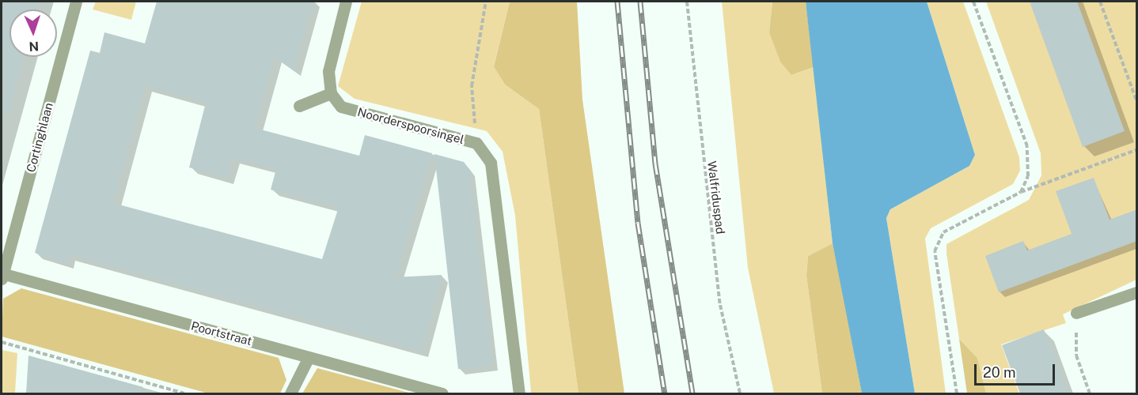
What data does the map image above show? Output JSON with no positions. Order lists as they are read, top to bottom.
{
  "streets": {
    "street": ["Noorderspoorsingel", "Cortinghlaan", "Poortstraat"],
    "path": ["Walfriduspad"]
  },
  "crossings": [
    ["Cortinghlaan", "Poortstraat"]
  ],
  "scale_bar": "20 m",
  "north": "bottom"
}
